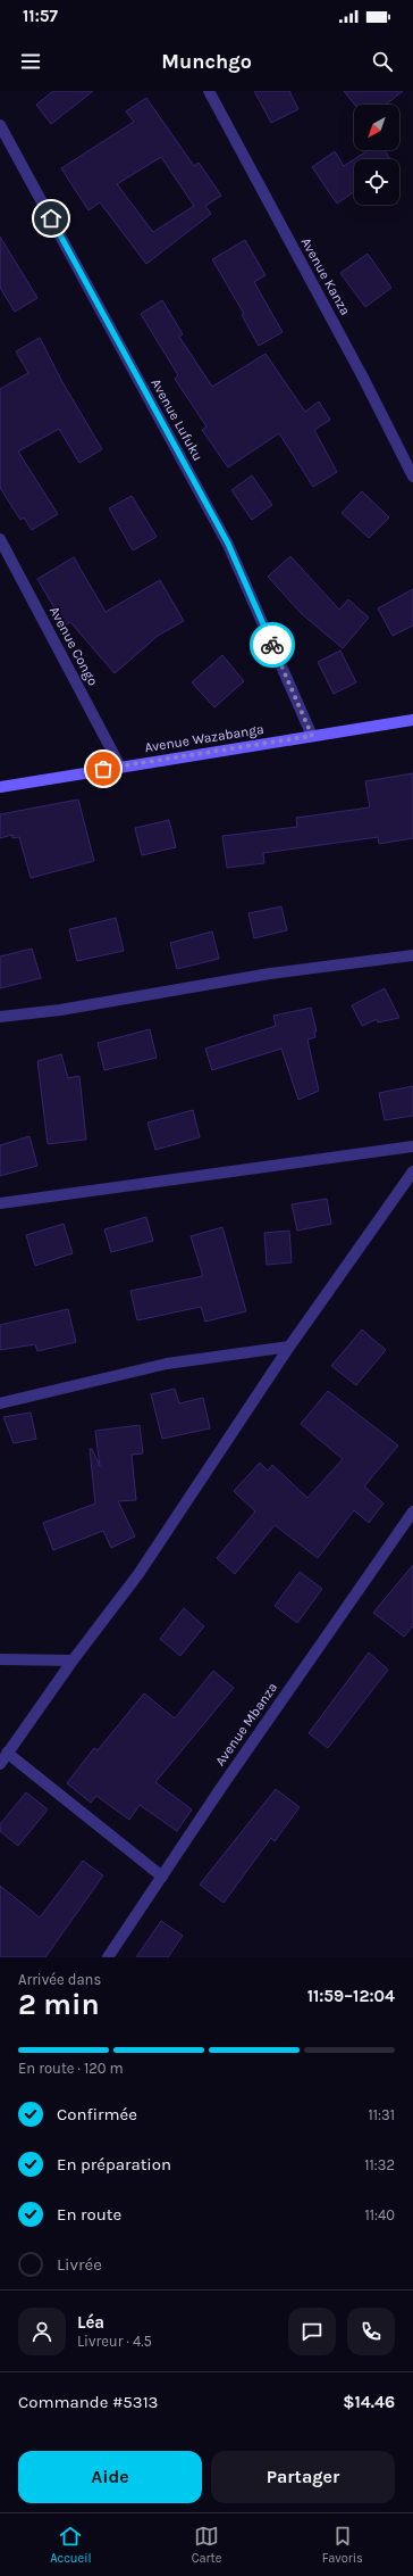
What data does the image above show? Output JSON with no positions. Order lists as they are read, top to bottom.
{
  "streets": {
    "main road": ["Avenue Wazabanga"],
    "street": [
      "Avenue Kanza",
      "Avenue Lufuku",
      "Avenue Congo",
      "Avenue Mbanza"
    ]
  },
  "crossings": [
    ["Avenue Lufuku", "Avenue Wazabanga"],
    ["Avenue Congo", "Avenue Wazabanga"]
  ],
  "north": "bottom left",
  "page": {
    "status": "11:57",
    "header": "Munchgo",
    "heading": ["2 min", "Arrivée dans", "11:59–12:04"],
    "panel": [
      "Léa",
      "Livreur · 4.5",
      "Commande #5313",
      "$14.46"
    ],
    "bar": "En route · 120 m",
    "list": [
      ["Confirmée", "11:31"],
      ["En préparation", "11:32"],
      ["En route", "11:40"],
      "Livrée"
    ],
    "buttons": ["Aide", "Partager"],
    "tabs": ["Accueil", "Carte", "Favoris"]
  }
}
